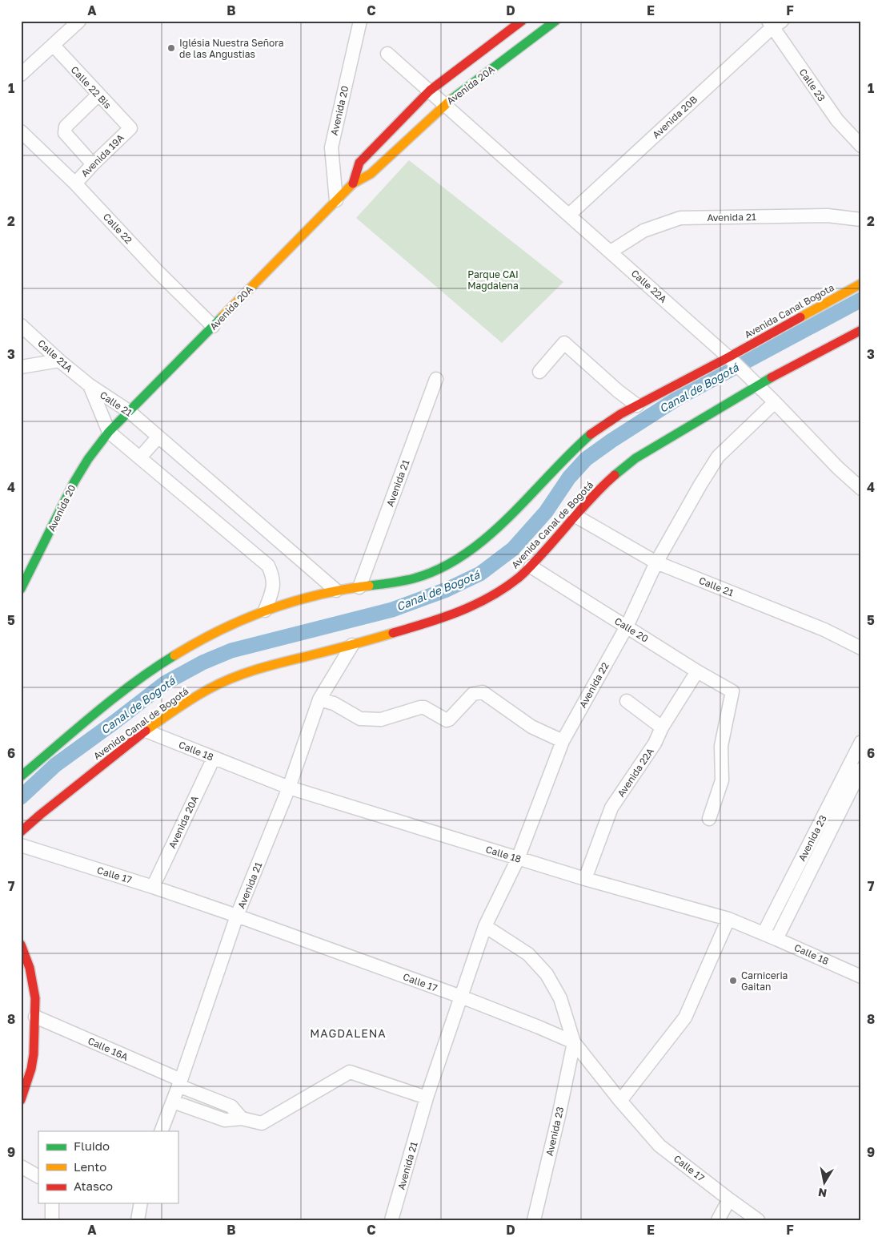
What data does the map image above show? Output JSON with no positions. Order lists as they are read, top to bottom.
{
  "streets": {
    "main road": [
      "Avenida 20A",
      "Avenida 20",
      "Avenida Canal Bogota",
      "Avenida Canal de Bogotá"
    ],
    "street": [
      "Calle 23",
      "Calle 22 Bis",
      "Avenida 20B",
      "Avenida 19A",
      "Avenida 21",
      "Calle 22",
      "Calle 22A",
      "Calle 21A",
      "Calle 21",
      "Calle 20",
      "Avenida 22",
      "Calle 18",
      "Avenida 22A",
      "Avenida 23",
      "Calle 17",
      "Calle 16A"
    ]
  },
  "crossings": [
    ["Avenida 20A", "Avenida 20"],
    ["Avenida 20A", "Calle 22"],
    ["Avenida 20A", "Calle 22A"],
    ["Avenida 20A", "Calle 21"],
    ["Avenida 20A", "Calle 18"],
    ["Avenida 20A", "Calle 17"],
    ["Calle 23", "Avenida 20B"],
    ["Calle 22 Bis", "Avenida 19A"],
    ["Avenida 20", "Calle 21"],
    ["Avenida 20B", "Calle 22A"],
    ["Avenida 19A", "Calle 22"],
    ["Avenida 21", "Calle 22A"],
    ["Avenida 21", "Avenida Canal de Bogotá"],
    ["Avenida 21", "Avenida 22"],
    ["Avenida 21", "Calle 18"],
    ["Avenida 21", "Calle 17"],
    ["Avenida 21", "Calle 16A"],
    ["Calle 22A", "Avenida Canal Bogota"],
    ["Calle 22A", "Avenida Canal de Bogotá"],
    ["Calle 22A", "Avenida 22"],
    ["Calle 21A", "Calle 21"],
    ["Calle 21", "Avenida Canal de Bogotá"],
    ["Calle 21", "Avenida 22"],
    ["Avenida Canal de Bogotá", "Calle 20"],
    ["Avenida Canal de Bogotá", "Calle 18"],
    ["Calle 20", "Avenida 22"],
    ["Calle 20", "Avenida 22A"],
    ["Avenida 22", "Calle 18"],
    ["Avenida 22", "Calle 17"],
    ["Calle 18", "Avenida 22A"],
    ["Calle 18", "Avenida 23"],
    ["Avenida 23", "Calle 17"]
  ],
  "districts": ["MAGDALENA"],
  "water": ["Canal de Bogotá"],
  "parks": ["Parque CAI Magdalena"],
  "places": ["Iglésia Nuestra Señora de las Angustias", "Carniceria Gaitan"],
  "legend": ["Fluido", "Lento", "Atasco"],
  "north": "bottom",
  "grid": {
    "columns": [
      "A",
      "B",
      "C",
      "D",
      "E",
      "F"
    ],
    "rows": [
      "1",
      "2",
      "3",
      "4",
      "5",
      "6",
      "7",
      "8",
      "9"
    ]
  }
}
